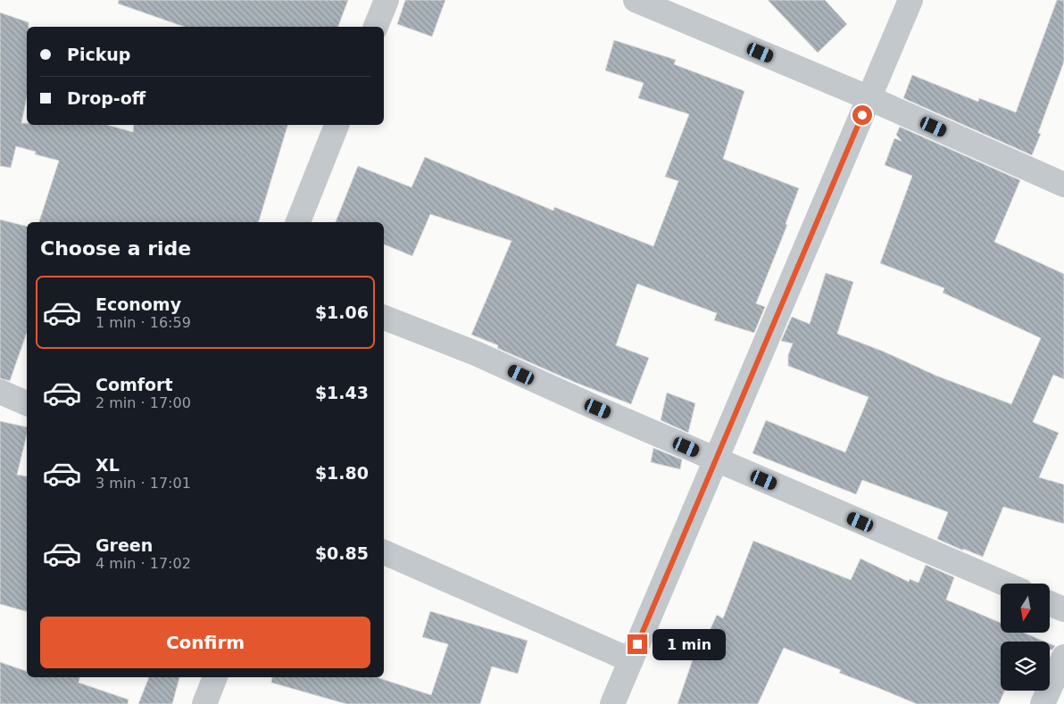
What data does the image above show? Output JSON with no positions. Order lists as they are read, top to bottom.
{
  "north": "bottom",
  "page": {
    "banner": ["Pickup", "Drop-off"],
    "heading": "Choose a ride",
    "list": [
      {
        "name": "Economy",
        "note": "1 min · 16:59",
        "value": "$1.06"
      },
      {
        "name": "Comfort",
        "note": "2 min · 17:00",
        "value": "$1.43"
      },
      {
        "name": "XL",
        "note": "3 min · 17:01",
        "value": "$1.80"
      },
      {
        "name": "Green",
        "note": "4 min · 17:02",
        "value": "$0.85"
      }
    ],
    "buttons": "Confirm",
    "bubble": "1 min"
  }
}
